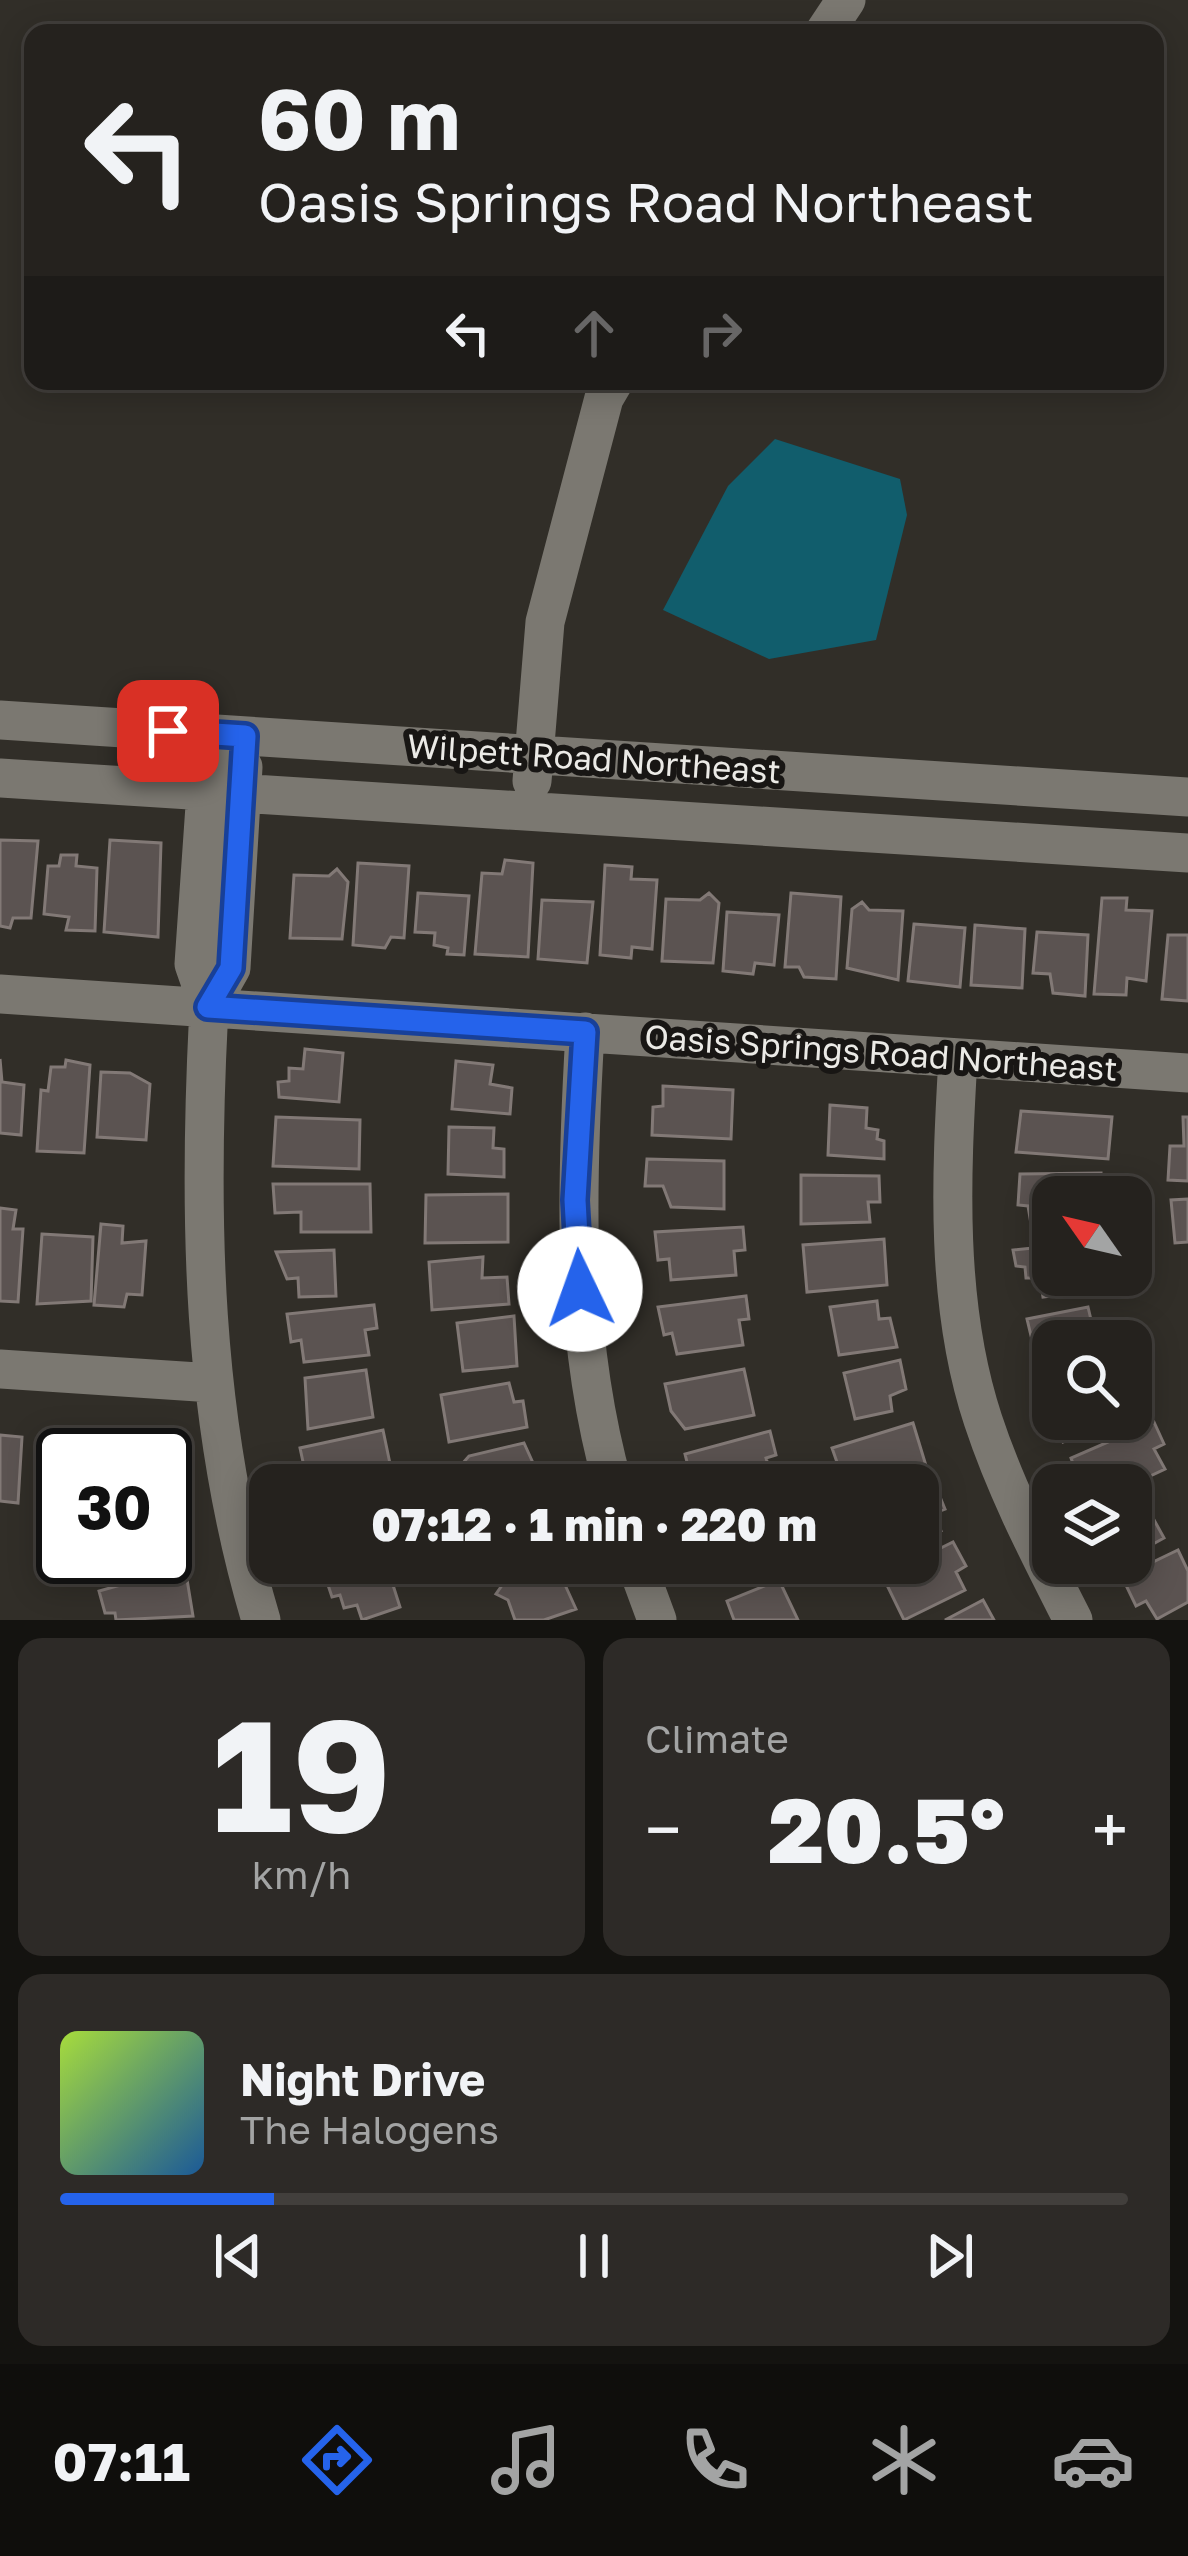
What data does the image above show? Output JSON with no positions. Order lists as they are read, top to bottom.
{
  "streets": {
    "street": ["Wilpett Road Northeast", "Oasis Springs Road Northeast"]
  },
  "north": "top left",
  "page": {
    "turn": ["60 m", "Oasis Springs Road Northeast"],
    "limit": "30",
    "trip": "07:12 · 1 min · 220 m",
    "tile": [
      ["19", "km/h"],
      "Climate"
    ],
    "heat": ["−", "20.5°", "+"],
    "song": ["Night Drive", "The Halogens"],
    "tabs": "07:11"
  }
}
